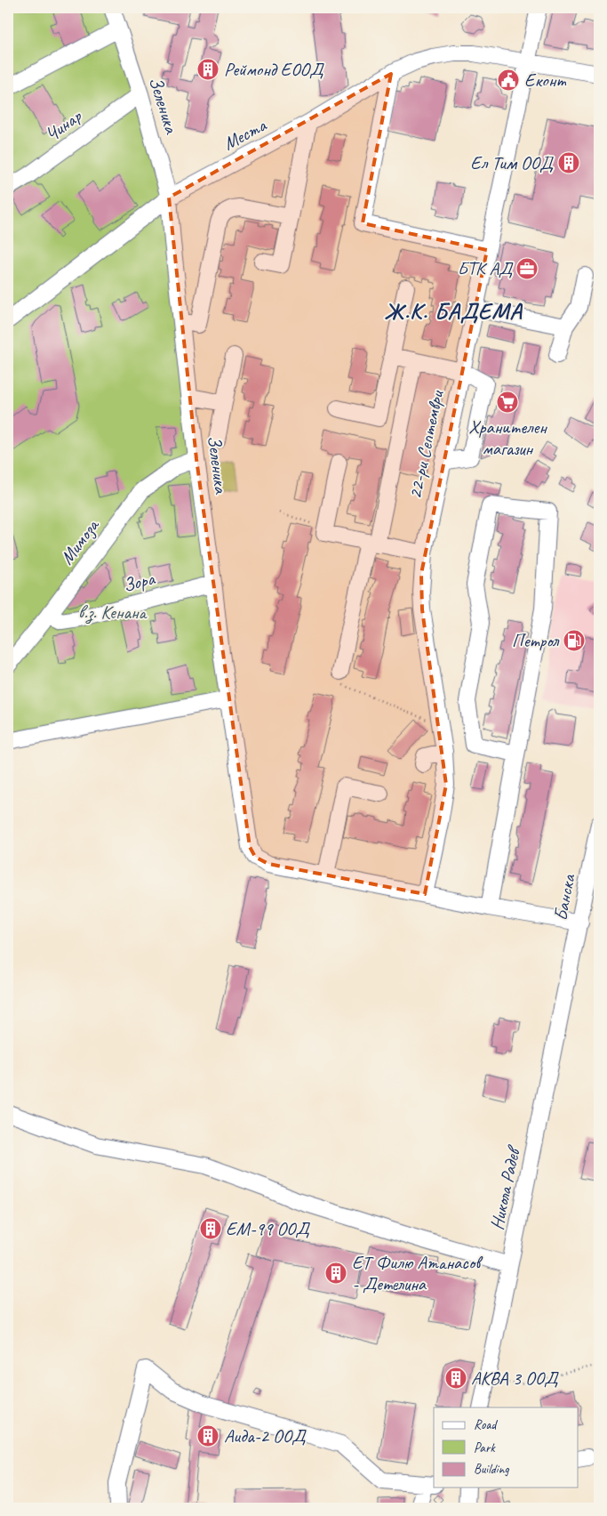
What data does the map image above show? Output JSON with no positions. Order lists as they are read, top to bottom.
{
  "streets": {
    "street": [
      "Зеленика",
      "Чинар",
      "Места",
      "22-ри Септември",
      "Мимоза",
      "Зора",
      "Банска",
      "Никола Радев"
    ]
  },
  "crossings": [
    ["Зеленика", "Чинар"],
    ["Зеленика", "Места"],
    ["Зеленика", "22-ри Септември"],
    ["Зеленика", "Мимоза"],
    ["Зеленика", "Зора"],
    ["Зеленика", "Банска"],
    ["Места", "22-ри Септември"],
    ["Мимоза", "Зора"],
    ["Банска", "Никола Радев"]
  ],
  "districts": ["Ж.К. БАДЕМА"],
  "parks": ["в.з. Кенана"],
  "places": {
    "building": [
      "Реймонд ЕООД",
      "Ел Тим ООД",
      "ЕМ-99 ООД",
      "ЕТ Филю Атанасов - Детелина",
      "АКВА 3 ООД",
      "Аида-2 ООД"
    ],
    "public building": ["Еконт"],
    "office": ["БТК АД"],
    "supermarket": ["Хранителен магазин"],
    "fuel station": ["Петрол"]
  },
  "legend": ["Road", "Park", "Building"]
}
